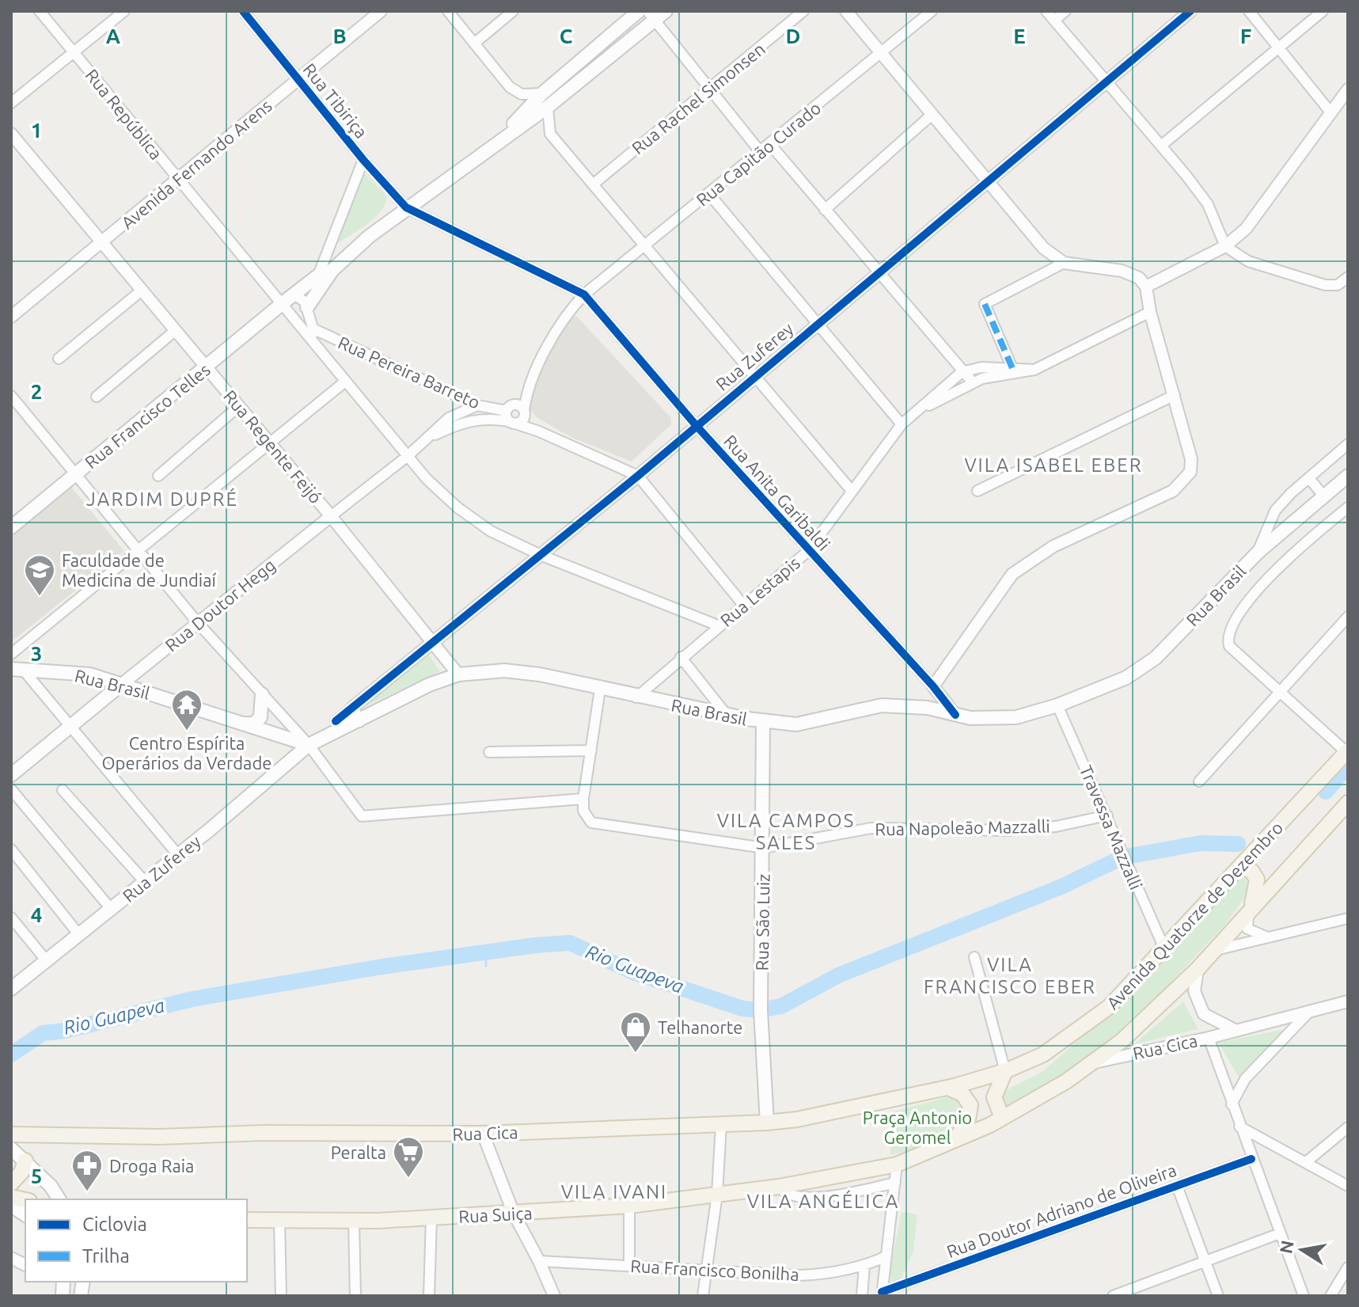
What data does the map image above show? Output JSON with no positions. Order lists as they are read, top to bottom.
{
  "streets": {
    "main road": [
      "Rua Zuferey",
      "Rua Francisco Telles",
      "Rua Brasil",
      "Rua Doutor Hegg",
      "Avenida Quatorze de Dezembro",
      "Rua São Luiz",
      "Rua Cica",
      "Rua Suiça"
    ],
    "street": [
      "Rua Rachel Simonsen",
      "Rua Tibiriça",
      "Rua República",
      "Rua Capitão Curado",
      "Avenida Fernando Arens",
      "Rua Pereira Barreto",
      "Rua Regente Feijó",
      "Rua Anita Garibaldi",
      "Rua Lestapis",
      "Rua Napoleão Mazzalli",
      "Travessa Mazzalli",
      "Rua Doutor Adriano de Oliveira",
      "Rua Francisco Bonilha"
    ]
  },
  "crossings": [
    ["Rua Tibiriça", "Avenida Fernando Arens"],
    ["Rua Tibiriça", "Rua Anita Garibaldi"],
    ["Rua República", "Avenida Fernando Arens"],
    ["Rua República", "Rua Francisco Telles"],
    ["Rua Capitão Curado", "Rua Anita Garibaldi"],
    ["Avenida Fernando Arens", "Rua Regente Feijó"],
    ["Rua Zuferey", "Rua Pereira Barreto"],
    ["Rua Zuferey", "Rua Regente Feijó"],
    ["Rua Zuferey", "Rua Anita Garibaldi"],
    ["Rua Zuferey", "Rua Brasil"],
    ["Rua Pereira Barreto", "Rua Lestapis"],
    ["Rua Pereira Barreto", "Rua Doutor Hegg"],
    ["Rua Francisco Telles", "Rua Regente Feijó"],
    ["Rua Regente Feijó", "Rua Brasil"],
    ["Rua Regente Feijó", "Rua Doutor Hegg"],
    ["Rua Anita Garibaldi", "Rua Lestapis"],
    ["Rua Anita Garibaldi", "Rua Brasil"],
    ["Rua Lestapis", "Rua Brasil"],
    ["Rua Brasil", "Rua Doutor Hegg"],
    ["Rua Brasil", "Travessa Mazzalli"],
    ["Rua Brasil", "Rua São Luiz"],
    ["Rua Napoleão Mazzalli", "Travessa Mazzalli"],
    ["Rua Napoleão Mazzalli", "Rua São Luiz"],
    ["Travessa Mazzalli", "Avenida Quatorze de Dezembro"],
    ["Avenida Quatorze de Dezembro", "Rua Cica"],
    ["Avenida Quatorze de Dezembro", "Rua Suiça"],
    ["Rua São Luiz", "Rua Cica"]
  ],
  "districts": [
    "VILA ISABEL EBER",
    "JARDIM DUPRÉ",
    "VILA CAMPOS SALES",
    "VILA FRANCISCO EBER",
    "VILA IVANI",
    "VILA ANGÉLICA"
  ],
  "water": ["Rio Guapeva"],
  "parks": ["Praça Antonio Geromel"],
  "places": {
    "school or university": ["Faculdade de Medicina de Jundiaí"],
    "temple": ["Centro Espírita Operários da Verdade"],
    "shop": ["Telhanorte"],
    "supermarket": ["Peralta"],
    "pharmacy": ["Droga Raia"]
  },
  "legend": ["Ciclovia", "Trilha"],
  "north": "left",
  "grid": {
    "columns": [
      "A",
      "B",
      "C",
      "D",
      "E",
      "F"
    ],
    "rows": [
      "1",
      "2",
      "3",
      "4",
      "5"
    ]
  }
}
